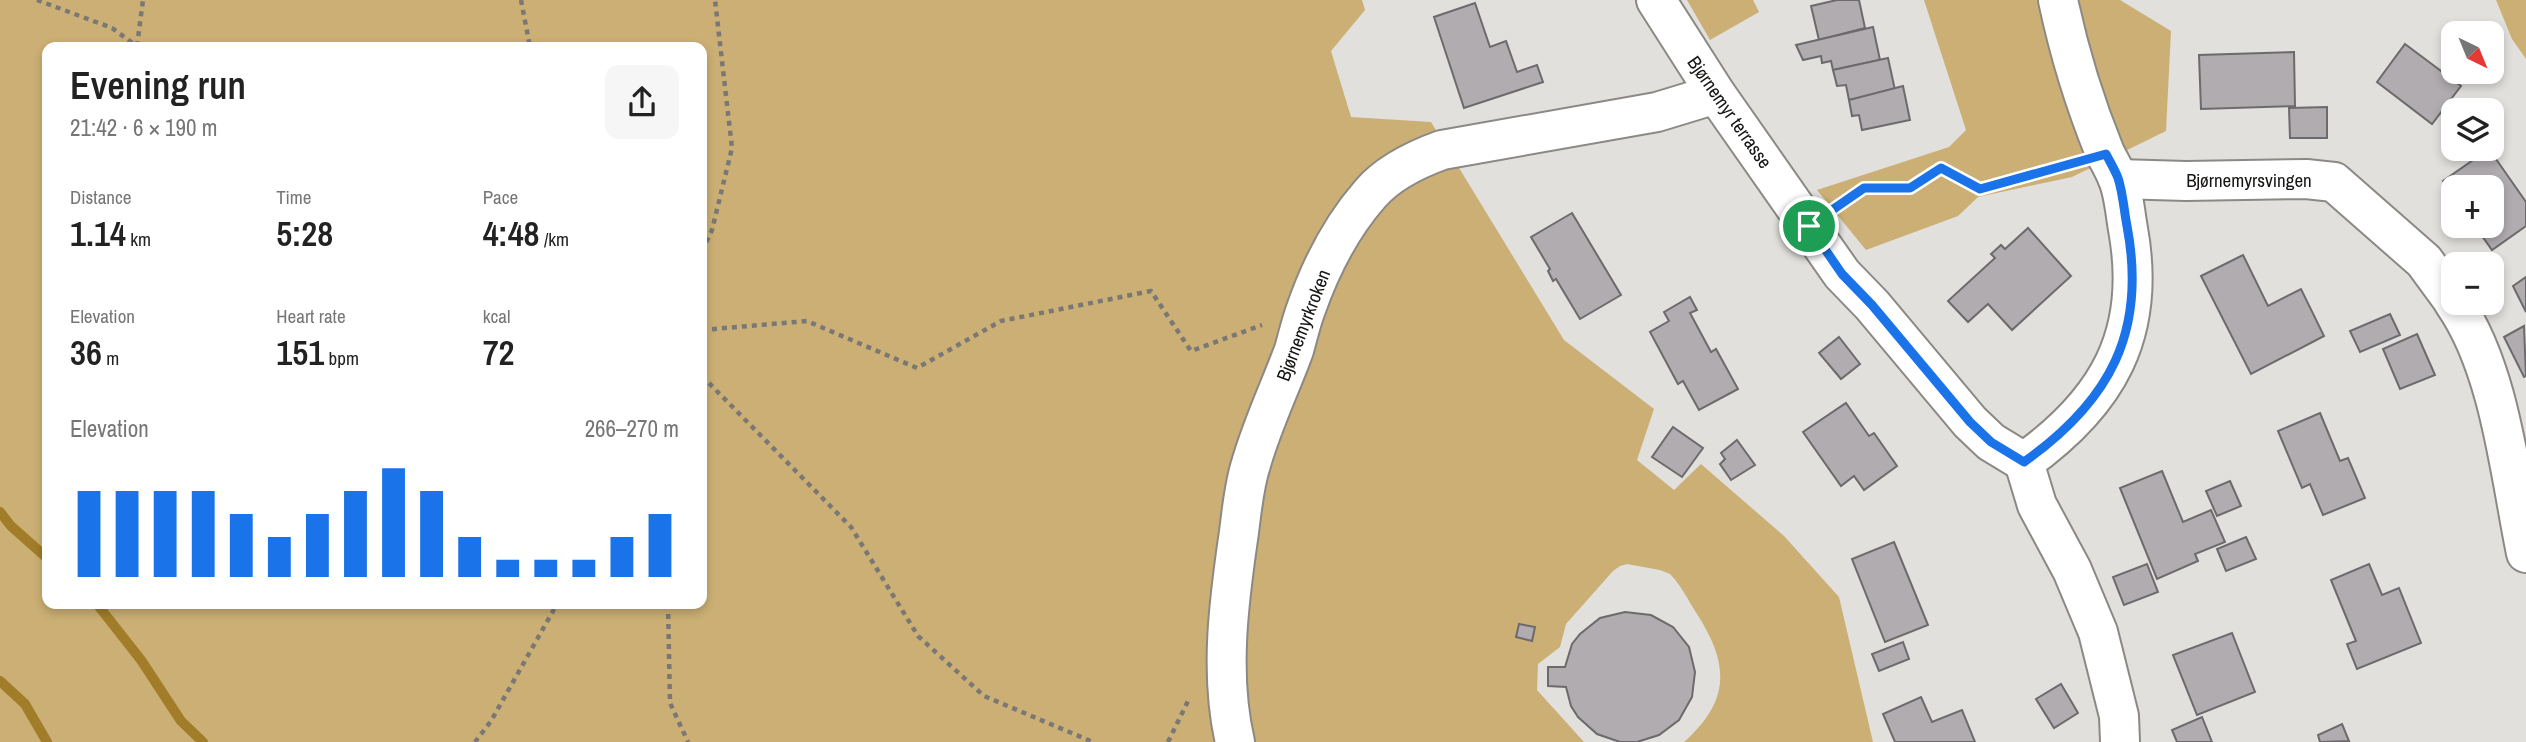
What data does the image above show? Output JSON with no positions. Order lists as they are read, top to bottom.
{
  "streets": {
    "street": ["Bjørnemyr terrasse", "Bjørnemyrsvingen", "Bjørnemyrkroken"]
  },
  "crossings": [
    ["Bjørnemyr terrasse", "Bjørnemyrkroken"]
  ],
  "north": "bottom right",
  "page": {
    "map_buttons": ["+", "−"],
    "heading": ["Evening run", "21:42 · 6 × 190 m"],
    "stats": [
      ["Distance", "1.14 km"],
      ["Time", "5:28"],
      ["Pace", "4:48 /km"],
      ["Elevation", "36 m"],
      ["Heart rate", "151 bpm"],
      ["kcal", "72"]
    ],
    "chart": ["Elevation", "266–270 m"]
  }
}
